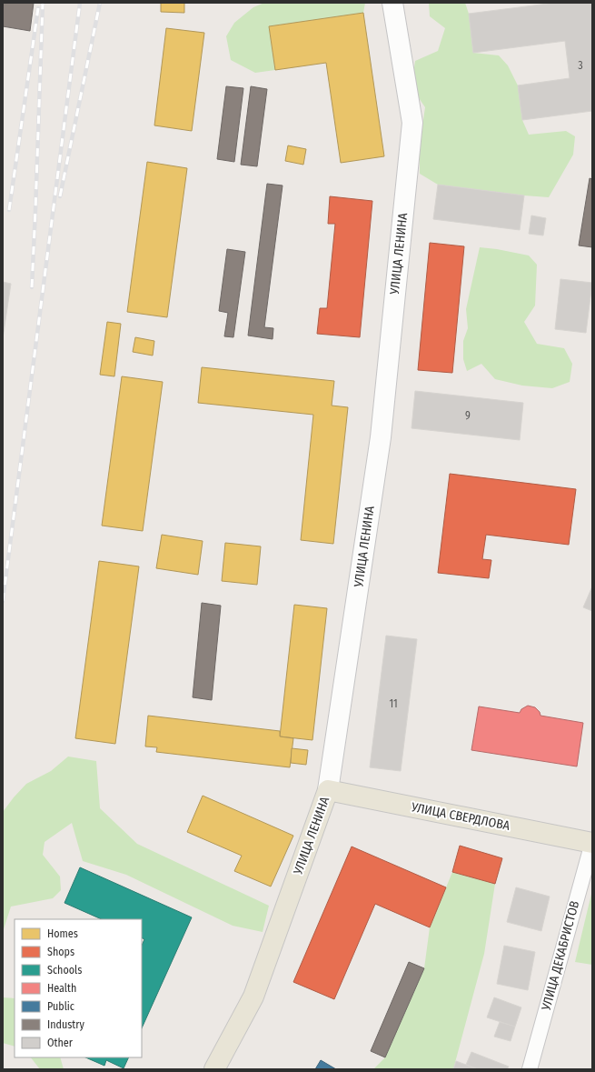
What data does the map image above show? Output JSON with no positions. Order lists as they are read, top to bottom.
{
  "streets": {
    "main road": ["УЛИЦА ЛЕНИНА", "УЛИЦА СВЕРДЛОВА"],
    "street": ["УЛИЦА ДЕКАБРИСТОВ"]
  },
  "crossings": [
    ["УЛИЦА ЛЕНИНА", "УЛИЦА СВЕРДЛОВА"],
    ["УЛИЦА СВЕРДЛОВА", "УЛИЦА ДЕКАБРИСТОВ"]
  ],
  "house_numbers": ["3", "9", "11"],
  "legend": [
    "Homes",
    "Shops",
    "Schools",
    "Health",
    "Public",
    "Industry",
    "Other"
  ]
}
